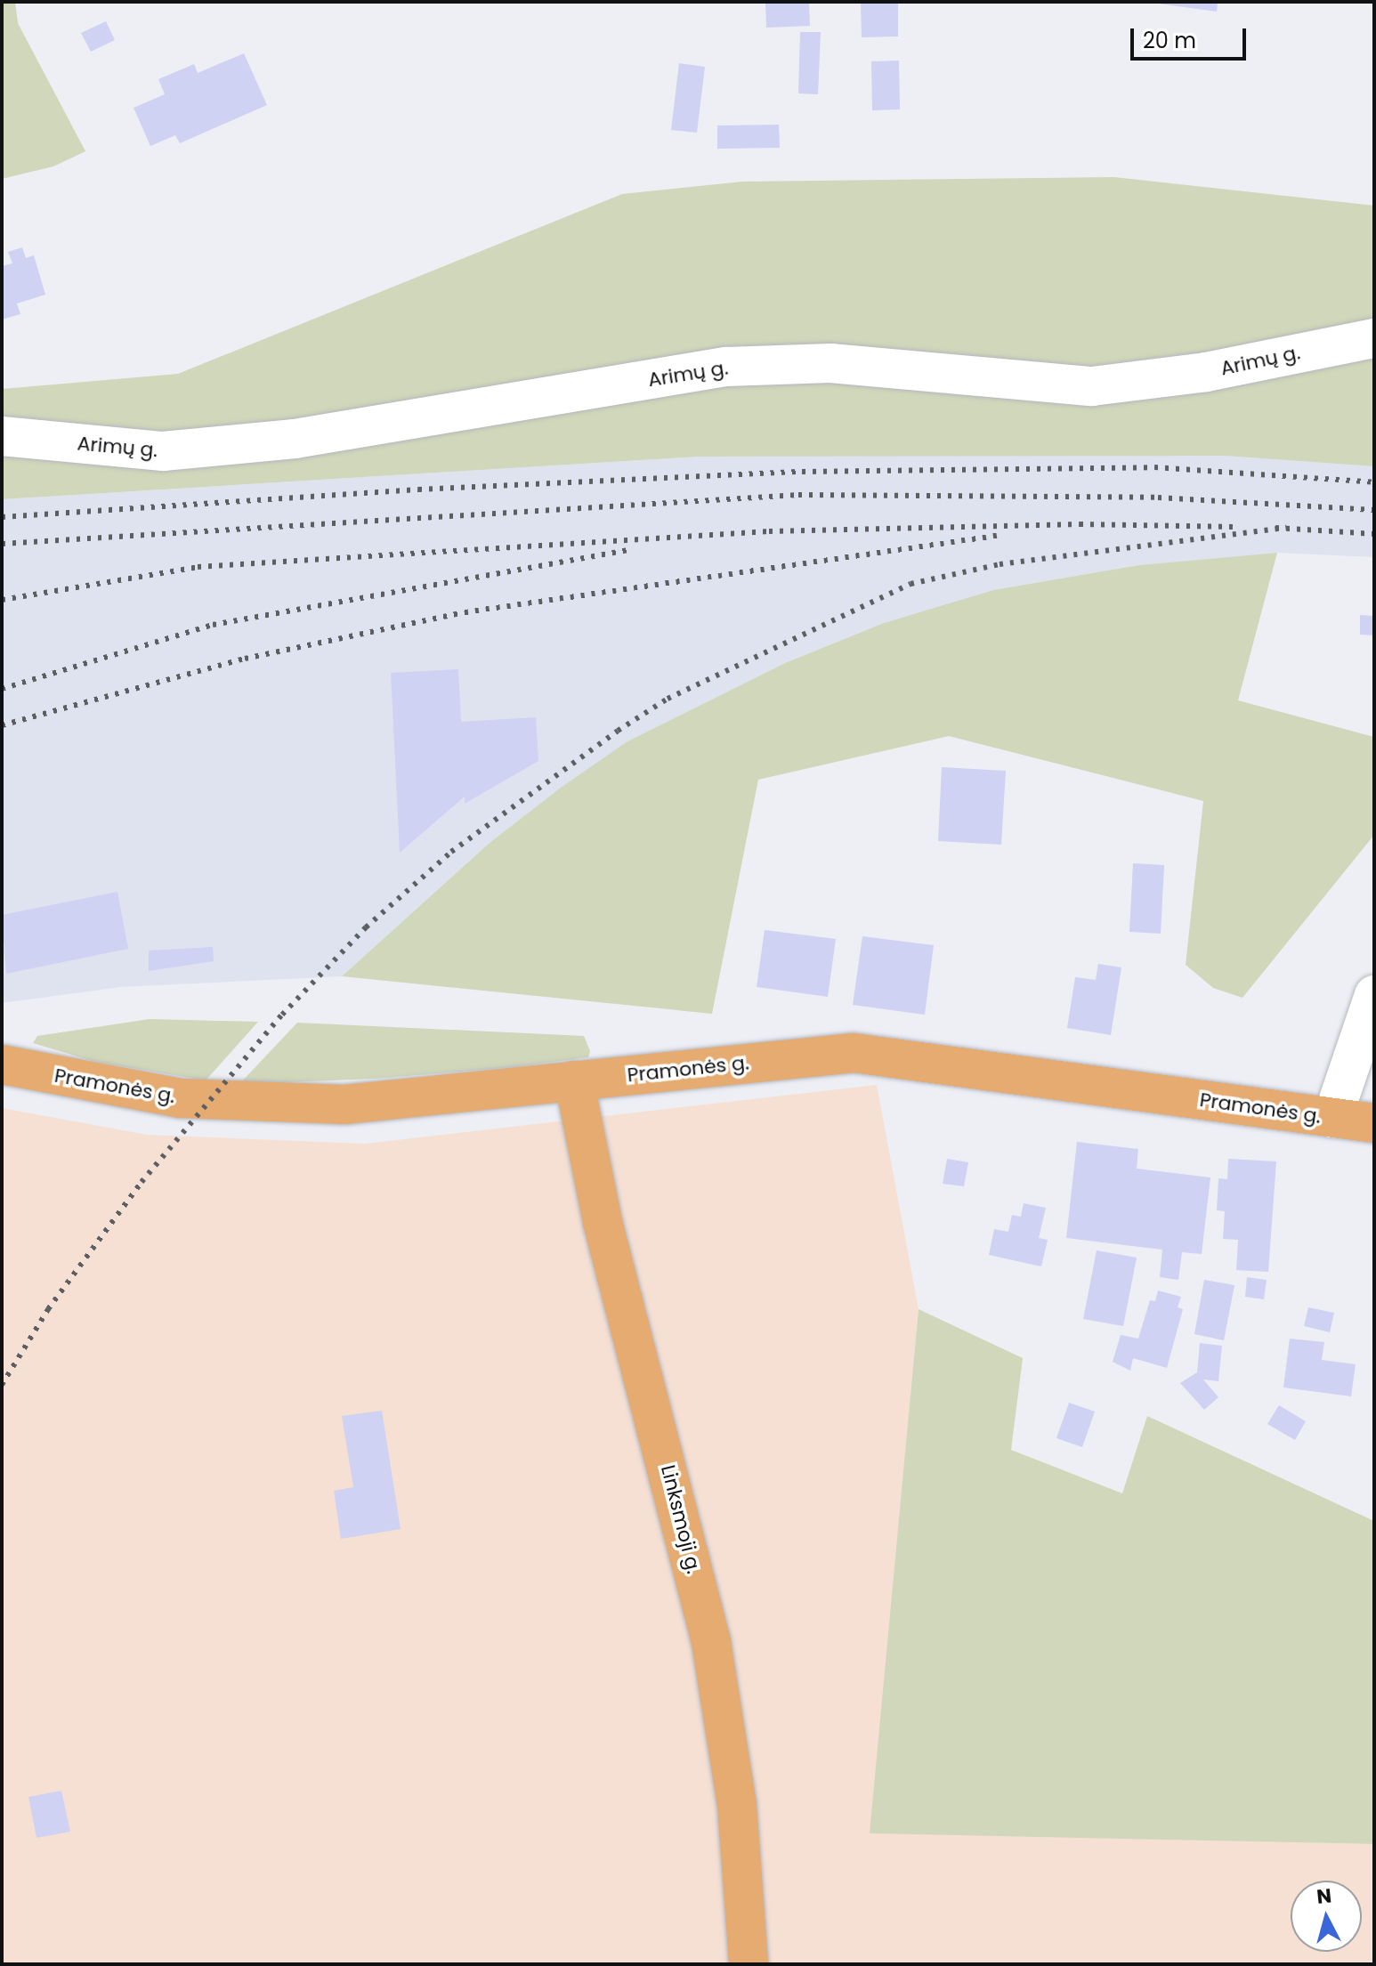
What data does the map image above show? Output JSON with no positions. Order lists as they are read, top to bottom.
{
  "streets": {
    "main road": ["Pramonės g.", "Linksmoji g."],
    "street": ["Arimų g."]
  },
  "crossings": [
    ["Pramonės g.", "Linksmoji g."]
  ],
  "scale_bar": "20 m",
  "north": "top"
}
